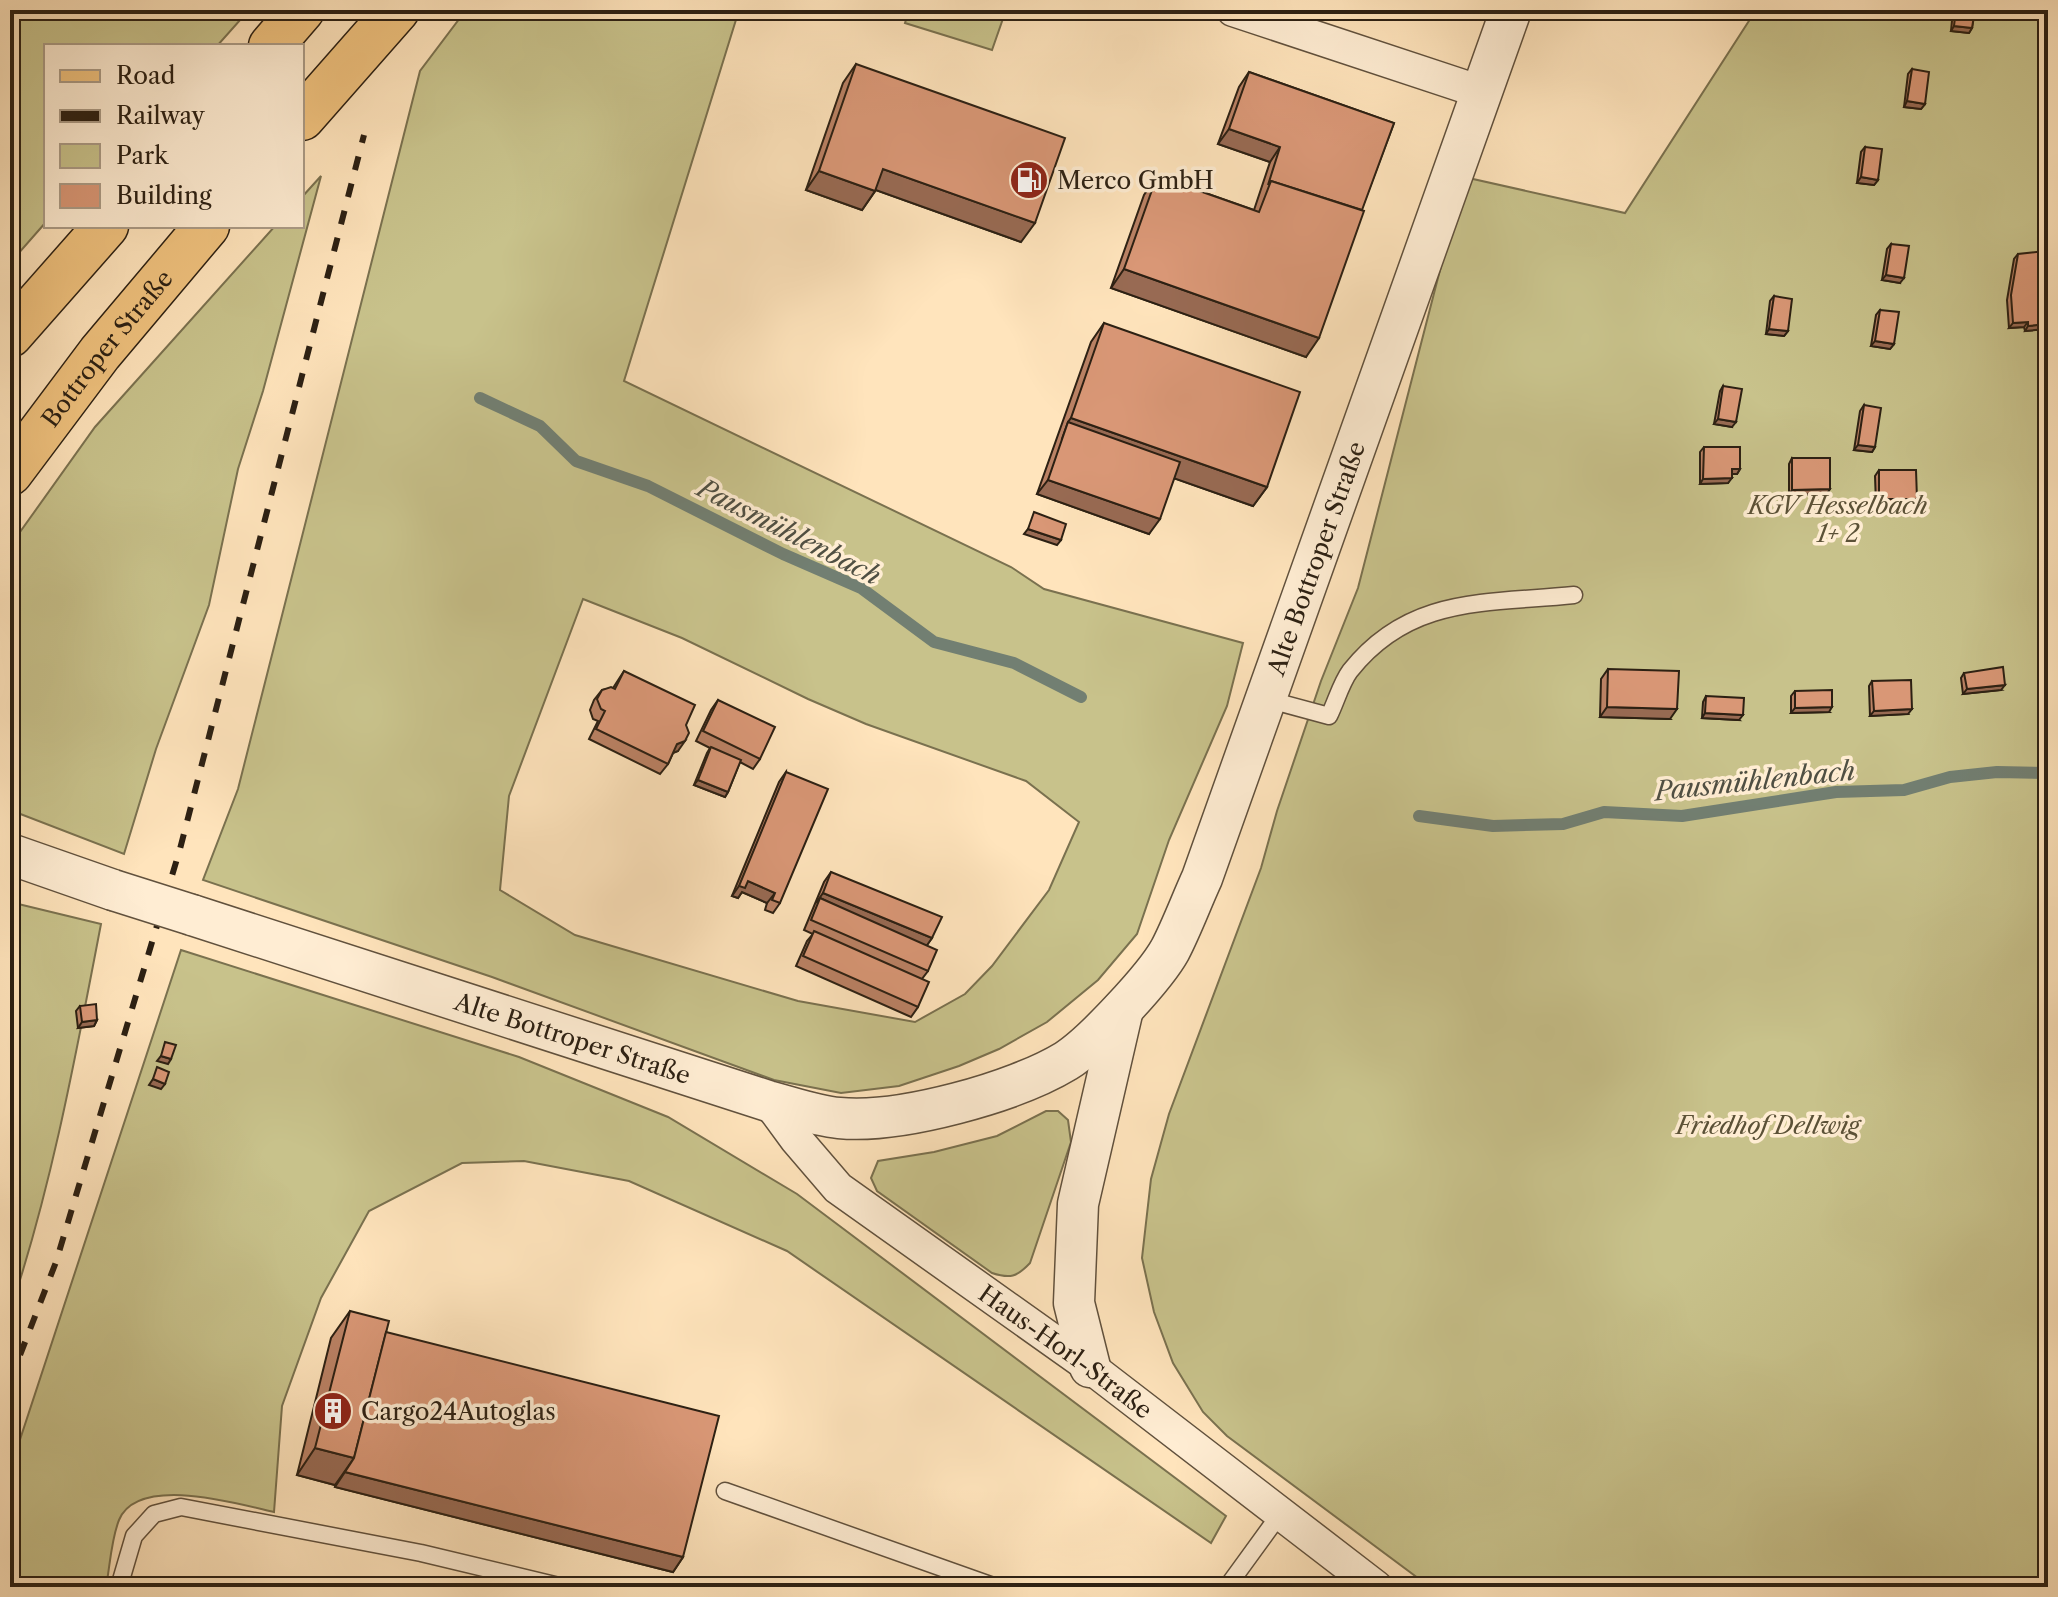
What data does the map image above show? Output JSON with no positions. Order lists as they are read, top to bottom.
{
  "streets": {
    "main road": ["Bottroper Straße"],
    "street": ["Alte Bottroper Straße", "Haus-Horl-Straße"]
  },
  "crossings": [
    ["Alte Bottroper Straße", "Haus-Horl-Straße"]
  ],
  "water": ["Pausmühlenbach"],
  "parks": ["KGV Hesselbach 1+ 2", "Friedhof Dellwig"],
  "places": {
    "fuel station": ["Merco GmbH"],
    "building": ["Cargo24Autoglas"]
  },
  "legend": [
    "Road",
    "Railway",
    "Park",
    "Building"
  ]
}
